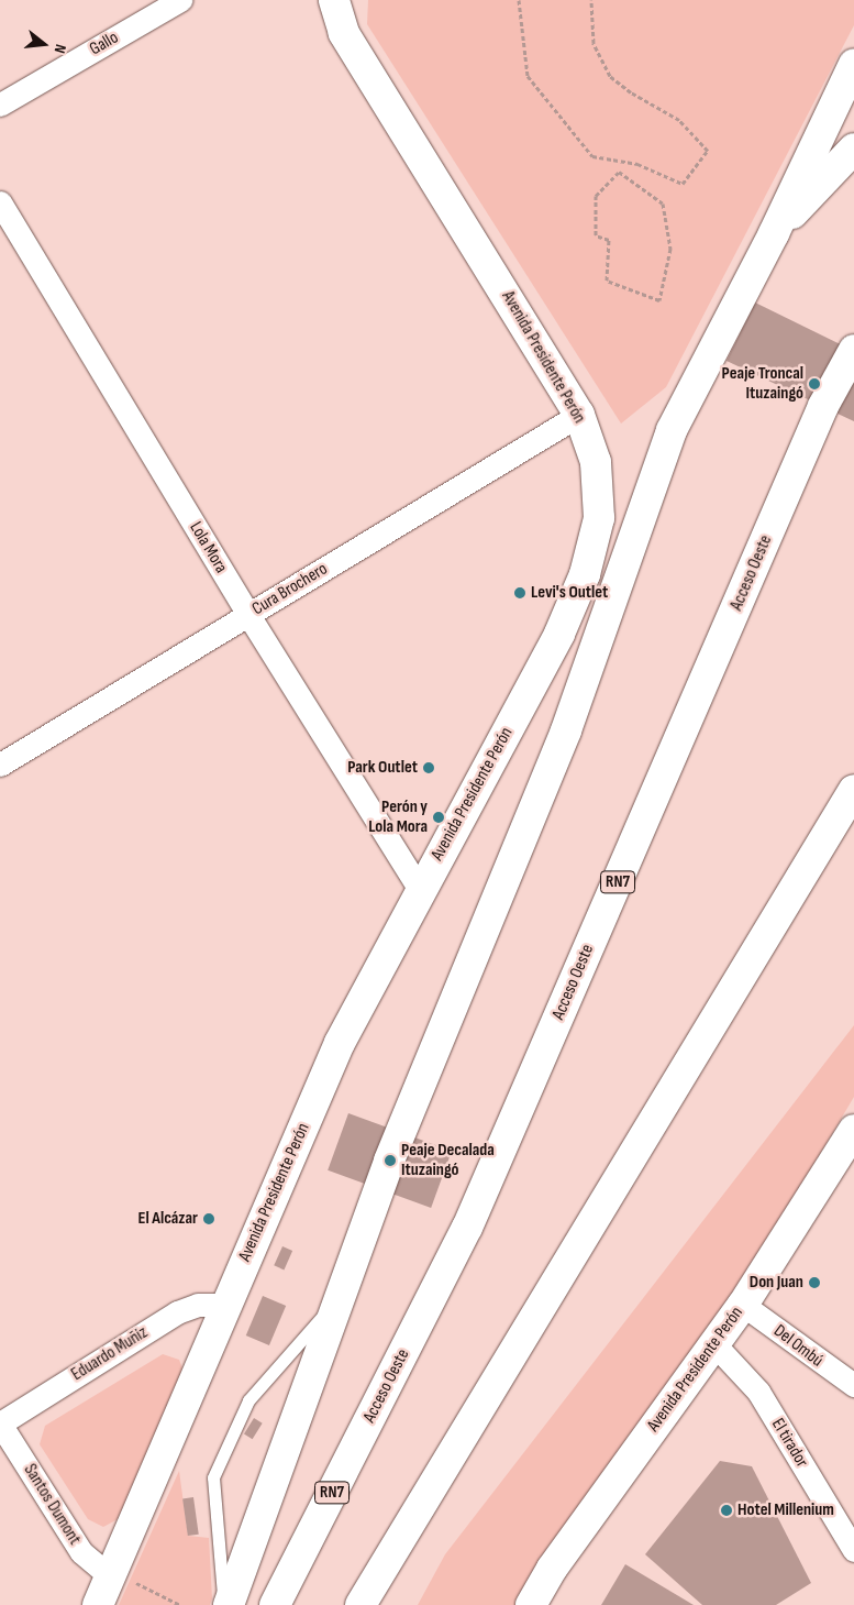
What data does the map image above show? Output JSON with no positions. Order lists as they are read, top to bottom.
{
  "streets": {
    "main road": ["Avenida Presidente Perón", "Acceso Oeste", "RN7"],
    "street": [
      "Gallo",
      "Lola Mora",
      "Cura Brochero",
      "Del Ombú",
      "Eduardo Muñiz",
      "El tirador",
      "Santos Dumont"
    ]
  },
  "crossings": [
    ["Avenida Presidente Perón", "Lola Mora"],
    ["Avenida Presidente Perón", "Cura Brochero"],
    ["Avenida Presidente Perón", "Del Ombú"],
    ["Avenida Presidente Perón", "Eduardo Muñiz"],
    ["Avenida Presidente Perón", "El tirador"],
    ["Avenida Presidente Perón", "Santos Dumont"],
    ["Lola Mora", "Cura Brochero"],
    ["Eduardo Muñiz", "Santos Dumont"]
  ],
  "places": [
    "Peaje Troncal Ituzaingó",
    "Levi's Outlet",
    "Park Outlet",
    "Perón y Lola Mora",
    "Peaje Decalada Ituzaingó",
    "El Alcázar",
    "Don Juan",
    "Hotel Millenium"
  ],
  "north": "right"
}
